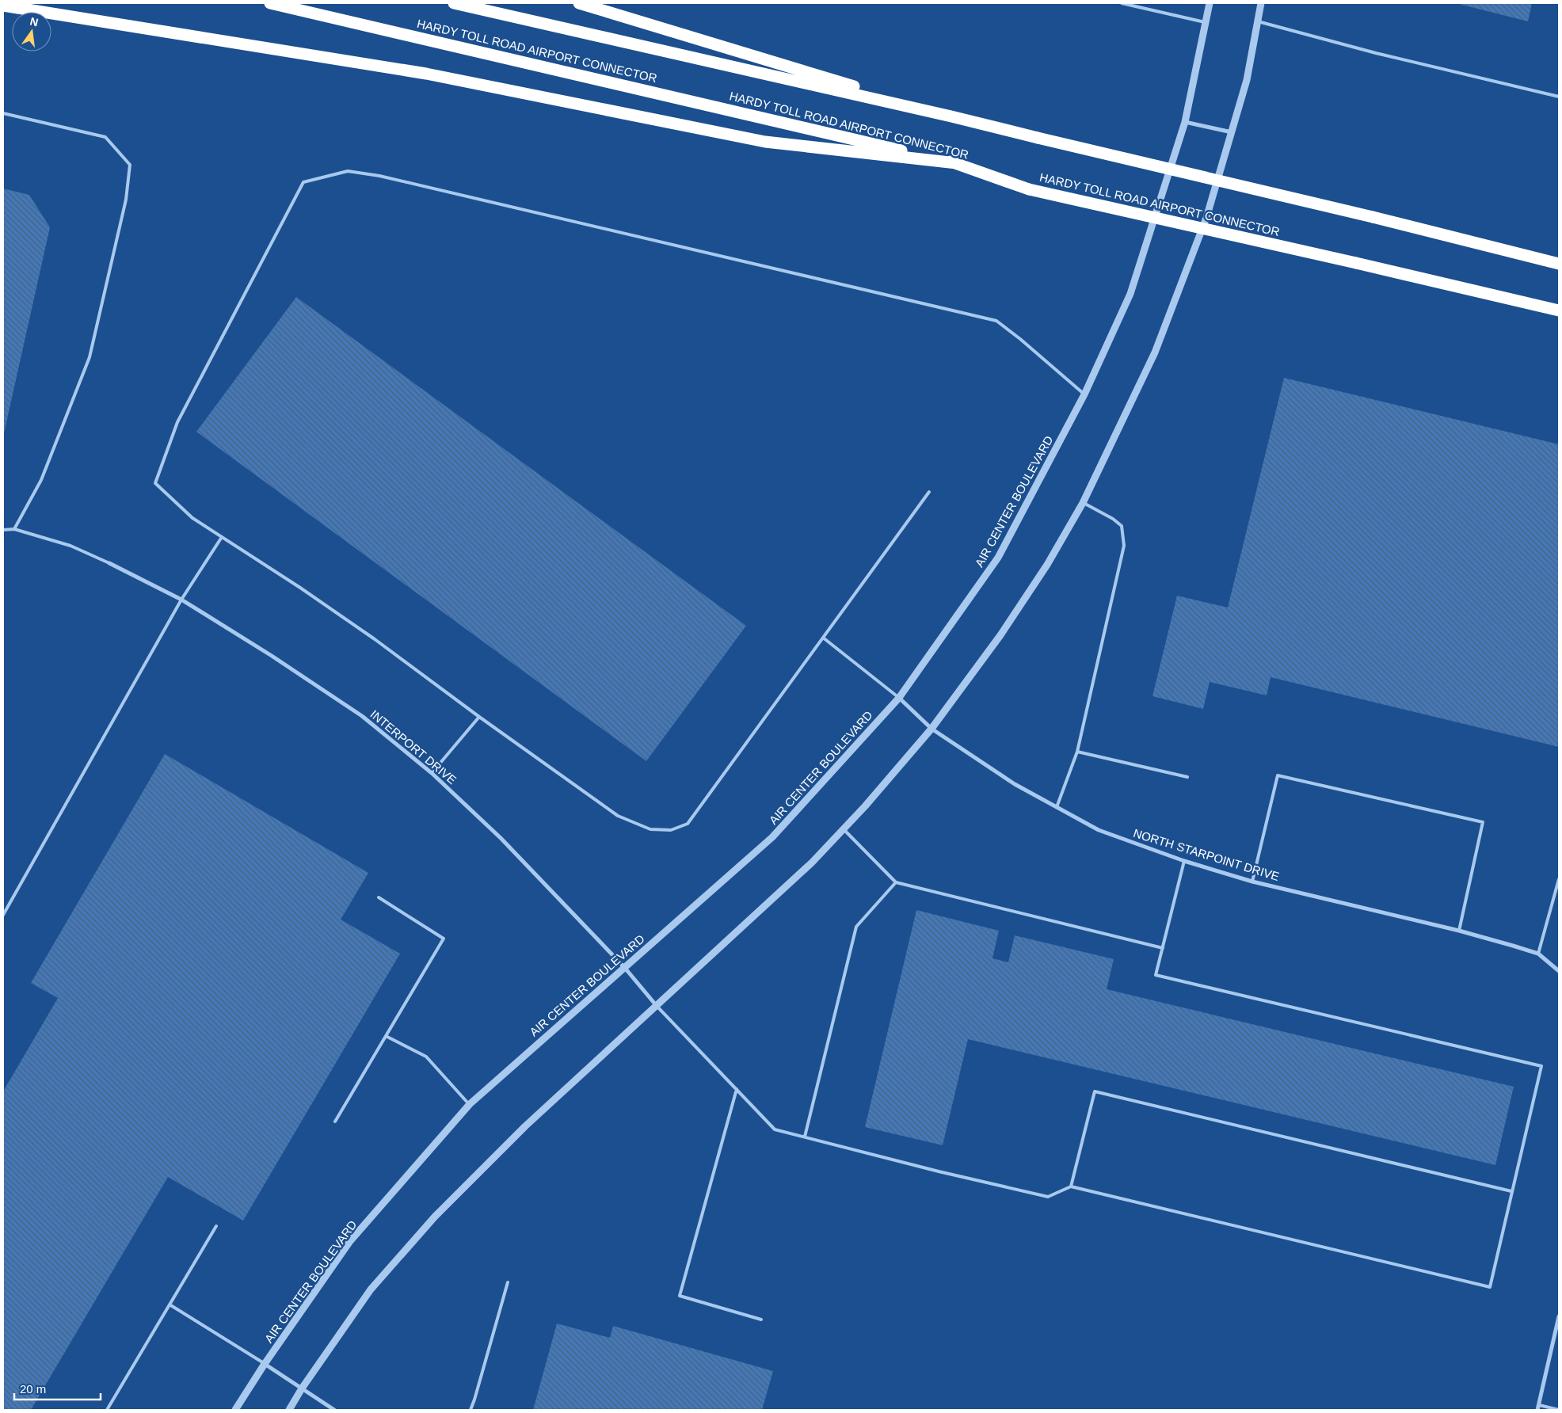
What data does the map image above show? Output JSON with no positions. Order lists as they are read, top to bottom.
{
  "streets": {
    "highway": ["HARDY TOLL ROAD AIRPORT CONNECTOR"],
    "street": ["AIR CENTER BOULEVARD", "INTERPORT DRIVE", "NORTH STARPOINT DRIVE"]
  },
  "crossings": [
    ["AIR CENTER BOULEVARD", "INTERPORT DRIVE"],
    ["AIR CENTER BOULEVARD", "NORTH STARPOINT DRIVE"]
  ],
  "scale_bar": "20 m",
  "north": "top"
}
